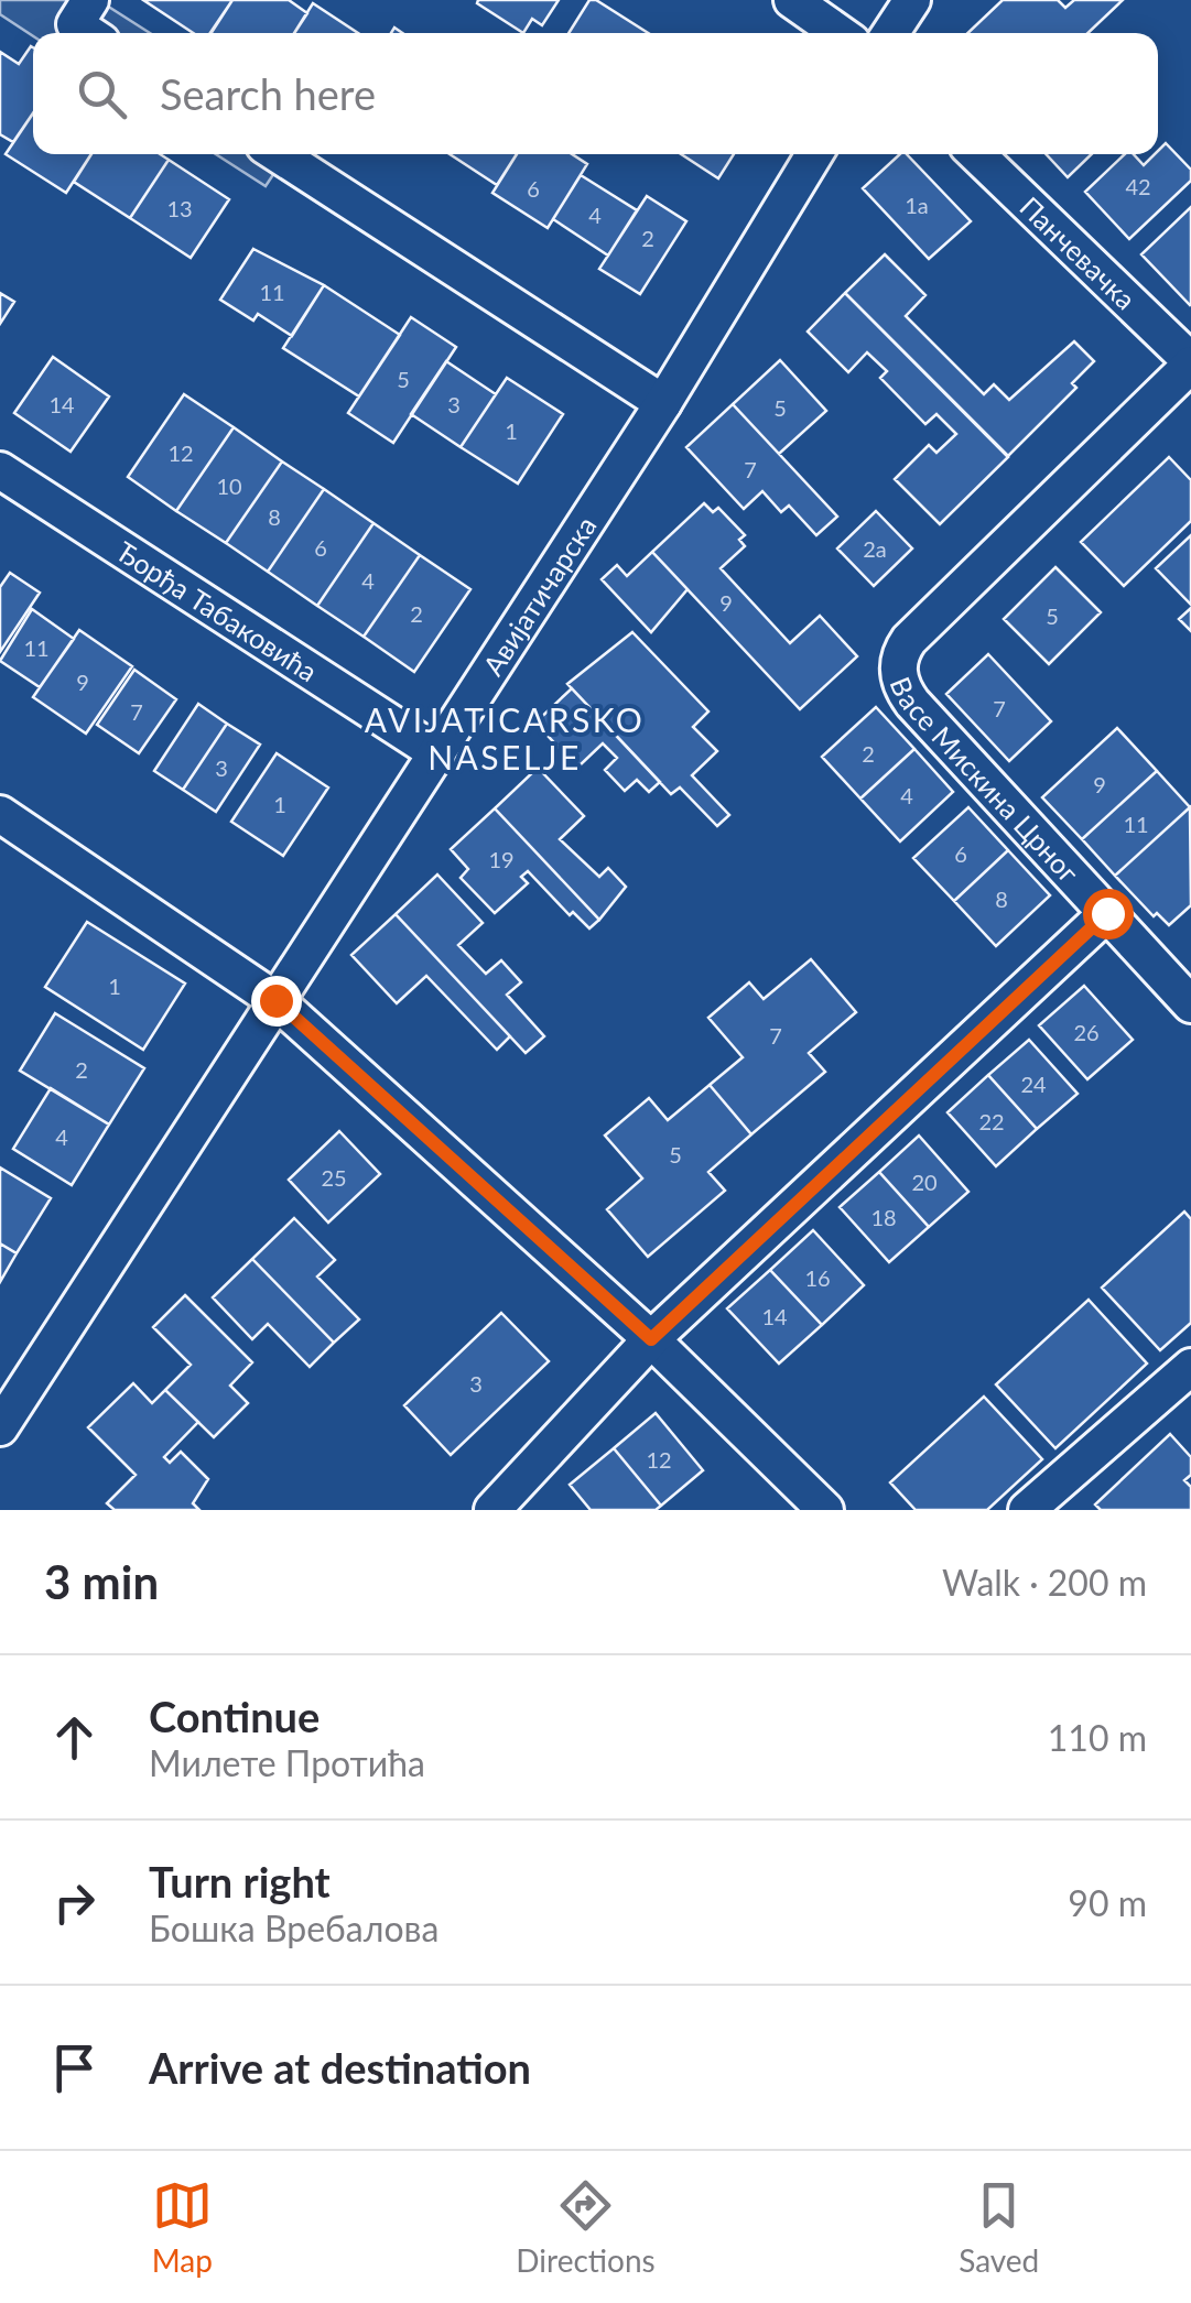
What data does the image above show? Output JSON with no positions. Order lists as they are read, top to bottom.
{
  "streets": {
    "street": [
      "Панчевачка",
      "Авијатичарска",
      "Ђорђа Табаковића",
      "Васе Мискина Црног"
    ]
  },
  "crossings": [
    ["Панчевачка", "Васе Мискина Црног"],
    ["Авијатичарска", "Ђорђа Табаковића"]
  ],
  "districts": ["AVIJATICARSKO NASELJE"],
  "house_numbers": [
    "42",
    "6",
    "1a",
    "13",
    "4",
    "2",
    "11",
    "5",
    "14",
    "3",
    "5",
    "1",
    "12",
    "7",
    "10",
    "8",
    "6",
    "2a",
    "4",
    "9",
    "2",
    "5",
    "11",
    "9",
    "7",
    "7",
    "2",
    "3",
    "9",
    "4",
    "1",
    "11",
    "6",
    "19",
    "8",
    "1",
    "26",
    "7",
    "2",
    "24",
    "22",
    "4",
    "5",
    "25",
    "20",
    "18",
    "16",
    "14",
    "3",
    "12"
  ],
  "page": {
    "search": "Search here",
    "heading": ["3 min", "Walk · 200 m"],
    "list": [
      ["Continue", "Милете Протића", "110 m"],
      ["Turn right", "Бошка Вребалова", "90 m"],
      "Arrive at destination"
    ],
    "nav": ["Map", "Directions", "Saved"]
  }
}
